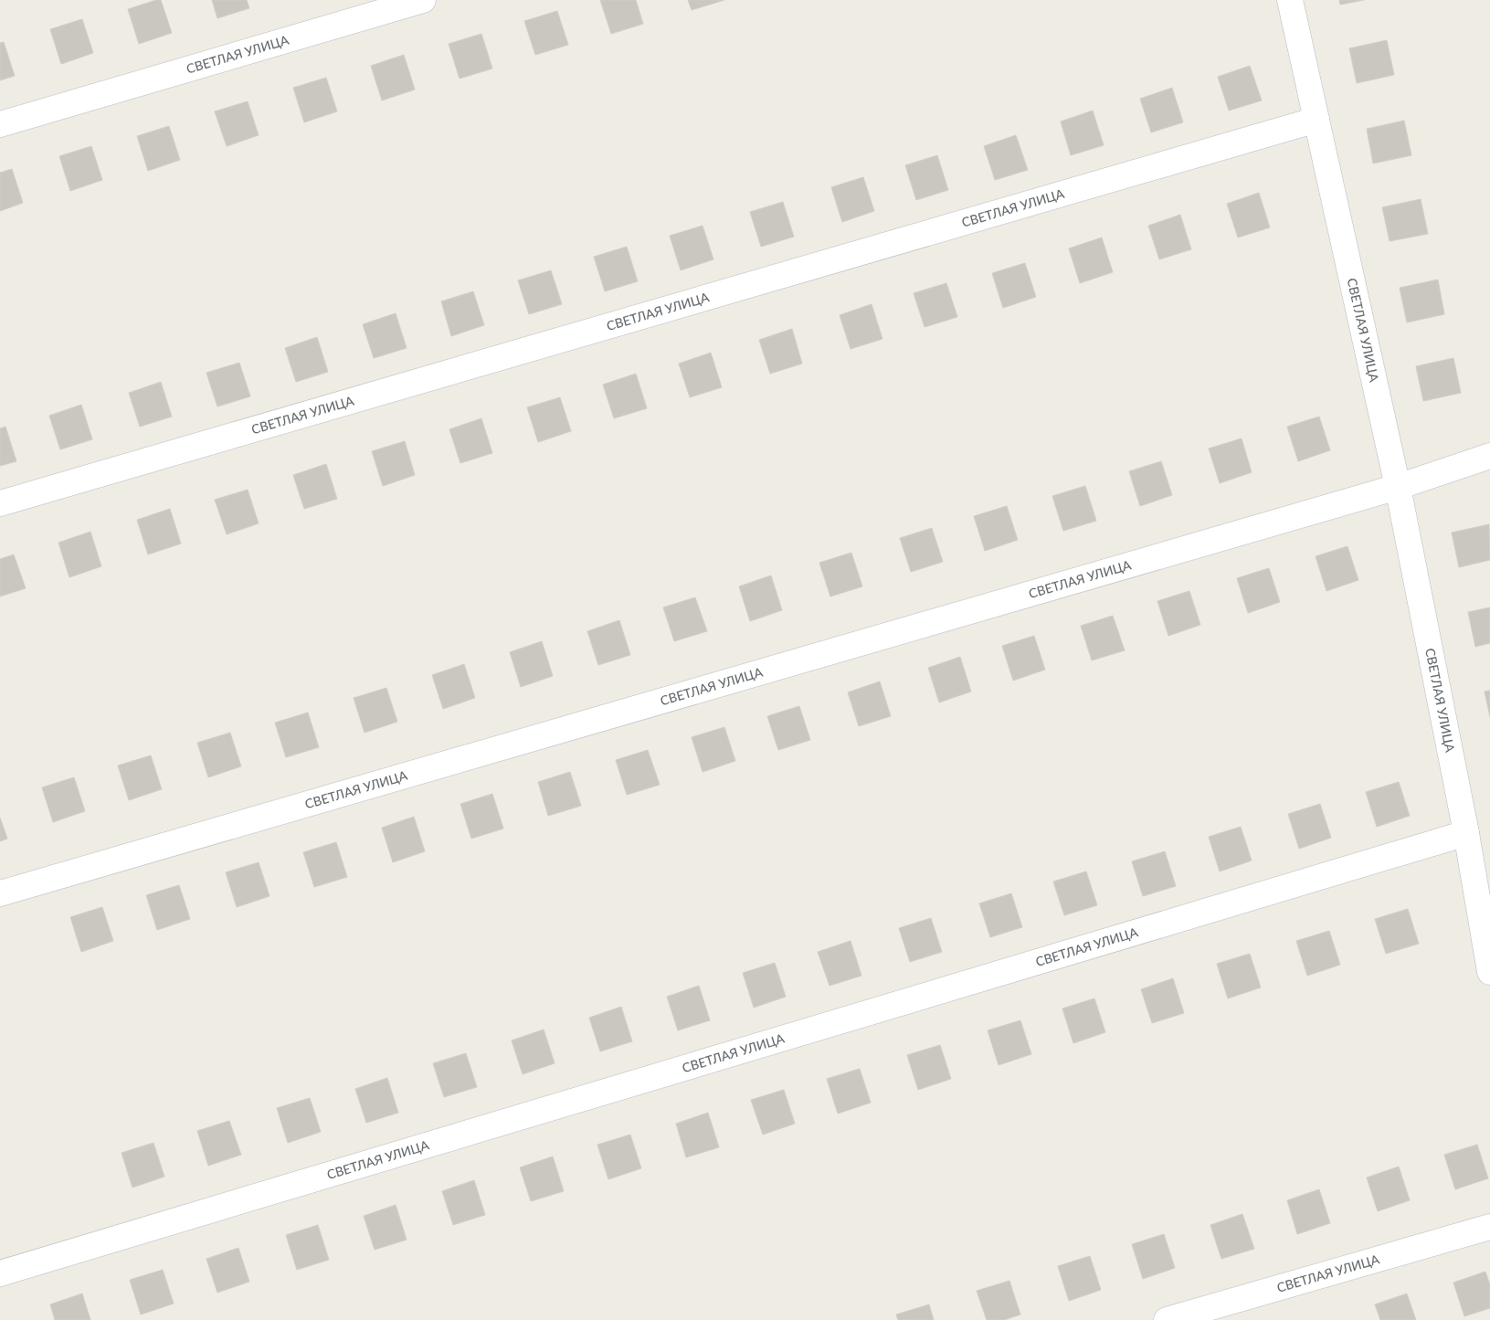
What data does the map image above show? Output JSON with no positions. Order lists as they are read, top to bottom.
{
  "streets": {
    "street": ["СВЕТЛАЯ УЛИЦА"]
  }
}
